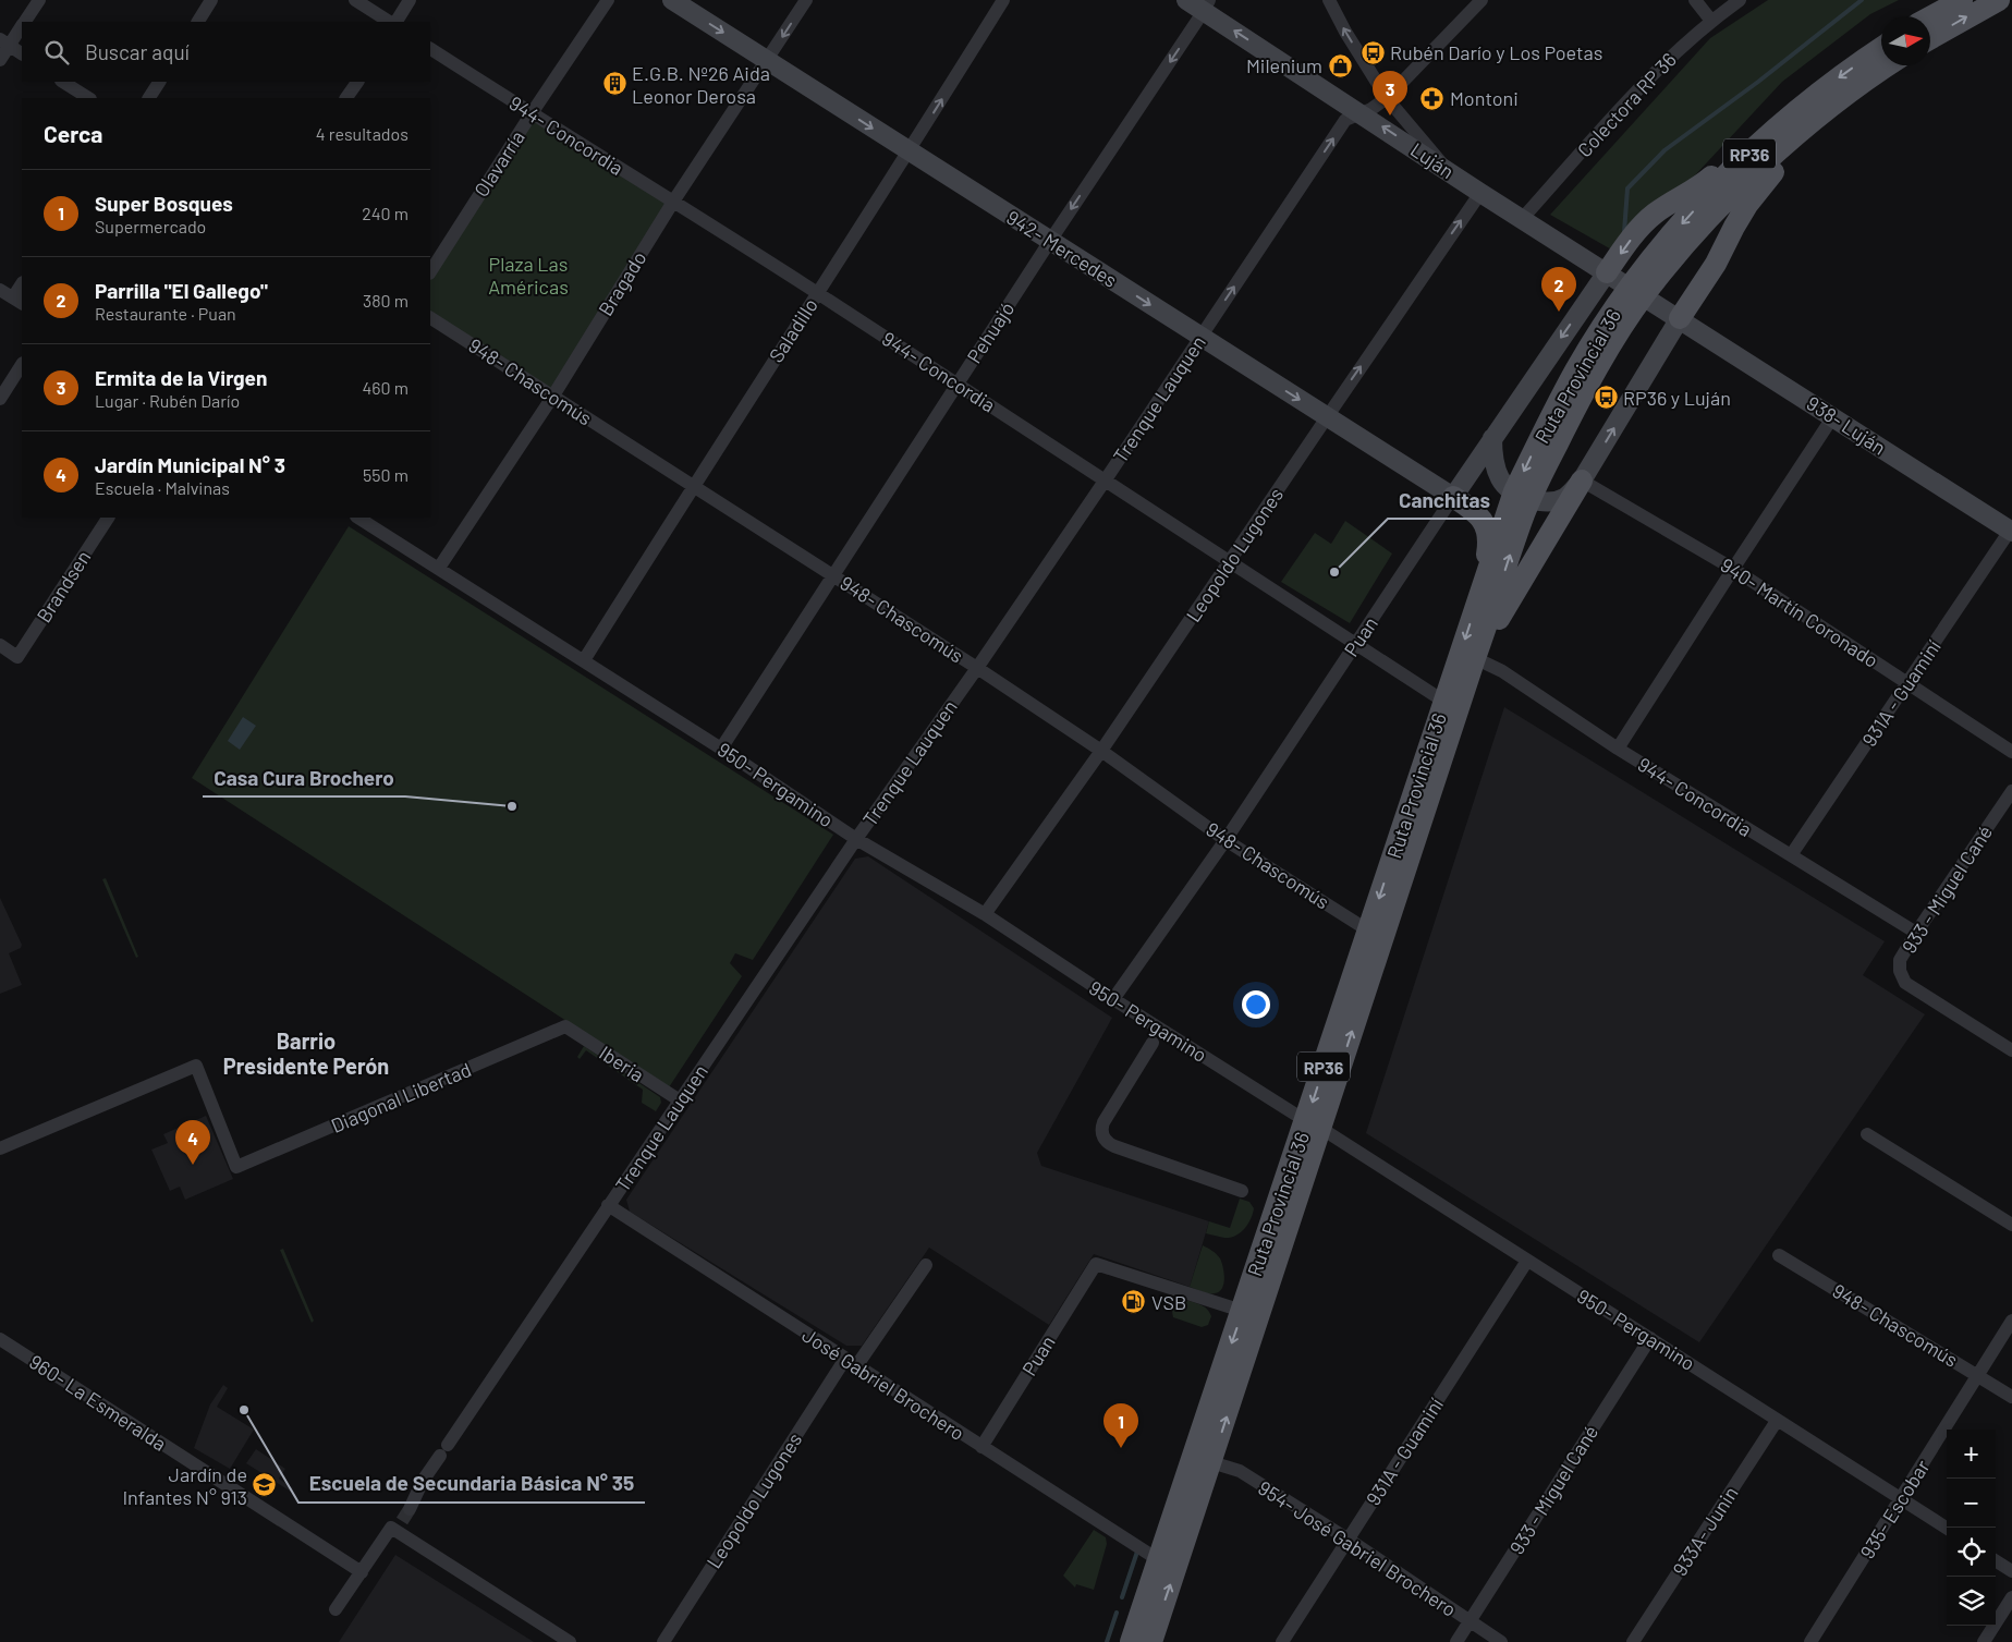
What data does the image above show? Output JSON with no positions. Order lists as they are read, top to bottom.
{
  "streets": {
    "main road": [
      "RP36",
      "Luján",
      "942- Mercedes",
      "Ruta Provincial 36",
      "938- Luján",
      "Puan"
    ],
    "street": [
      "Colectora RP 36",
      "944- Concordia",
      "Olavarría",
      "Bragado",
      "Saladillo",
      "Pehuajó",
      "948- Chascomús",
      "Trenque Lauquen",
      "Leopoldo Lugones",
      "Brandsen",
      "940- Martín Coronado",
      "931A - Guaminí",
      "950- Pergamino",
      "933 - Miguel Cané",
      "Iberia",
      "Diagonal Libertad",
      "José Gabriel Brochero",
      "960- La Esmeralda",
      "935- Escobar",
      "933A- Junin",
      "954- José Gabriel Brochero"
    ]
  },
  "crossings": [
    ["Colectora RP 36", "Luján"],
    ["944- Concordia", "Olavarría"],
    ["944- Concordia", "Bragado"],
    ["944- Concordia", "Saladillo"],
    ["944- Concordia", "Pehuajó"],
    ["944- Concordia", "Ruta Provincial 36"],
    ["944- Concordia", "Trenque Lauquen"],
    ["944- Concordia", "Leopoldo Lugones"],
    ["944- Concordia", "Puan"],
    ["944- Concordia", "931A - Guaminí"],
    ["944- Concordia", "933 - Miguel Cané"],
    ["Luján", "Pehuajó"],
    ["Luján", "Ruta Provincial 36"],
    ["Luján", "Trenque Lauquen"],
    ["Luján", "938- Luján"],
    ["Luján", "Leopoldo Lugones"],
    ["Luján", "Puan"],
    ["942- Mercedes", "Bragado"],
    ["942- Mercedes", "Saladillo"],
    ["942- Mercedes", "Pehuajó"],
    ["942- Mercedes", "Trenque Lauquen"],
    ["942- Mercedes", "Leopoldo Lugones"],
    ["942- Mercedes", "Puan"],
    ["Bragado", "948- Chascomús"],
    ["Bragado", "950- Pergamino"],
    ["Saladillo", "948- Chascomús"],
    ["Saladillo", "950- Pergamino"],
    ["Pehuajó", "948- Chascomús"],
    ["Pehuajó", "950- Pergamino"],
    ["Ruta Provincial 36", "948- Chascomús"],
    ["Ruta Provincial 36", "Puan"],
    ["Ruta Provincial 36", "950- Pergamino"],
    ["Ruta Provincial 36", "José Gabriel Brochero"],
    ["Ruta Provincial 36", "954- José Gabriel Brochero"],
    ["948- Chascomús", "Trenque Lauquen"],
    ["948- Chascomús", "Leopoldo Lugones"],
    ["948- Chascomús", "Puan"],
    ["948- Chascomús", "935- Escobar"],
    ["Trenque Lauquen", "950- Pergamino"],
    ["Trenque Lauquen", "Iberia"],
    ["Trenque Lauquen", "José Gabriel Brochero"],
    ["938- Luján", "931A - Guaminí"],
    ["Leopoldo Lugones", "950- Pergamino"],
    ["Leopoldo Lugones", "José Gabriel Brochero"],
    ["940- Martín Coronado", "931A - Guaminí"],
    ["Puan", "950- Pergamino"],
    ["Puan", "José Gabriel Brochero"],
    ["931A - Guaminí", "950- Pergamino"],
    ["931A - Guaminí", "954- José Gabriel Brochero"],
    ["950- Pergamino", "933 - Miguel Cané"],
    ["950- Pergamino", "935- Escobar"],
    ["950- Pergamino", "933A- Junin"],
    ["933 - Miguel Cané", "954- José Gabriel Brochero"],
    ["Iberia", "Diagonal Libertad"]
  ],
  "one_way": ["Luján", "942- Mercedes"],
  "districts": ["Barrio Presidente Perón"],
  "parks": ["Plaza Las Américas"],
  "places": {
    "bus stop": ["Rubén Darío y Los Poetas", "RP36 y Luján"],
    "shop": ["Milenium"],
    "building": ["E.G.B. Nº26 Aida Leonor Derosa"],
    "pharmacy": ["Montoni"],
    "other": ["Canchitas", "Casa Cura Brochero", "Escuela de Secundaria Básica N° 35"],
    "fuel station": ["VSB"],
    "school or university": ["Jardín de Infantes N° 913"]
  },
  "north": "right",
  "page": {
    "search": "Buscar aquí",
    "pins": [
      "3",
      "2",
      "4",
      "1"
    ],
    "heading": ["Cerca", "4 resultados"],
    "list": [
      {
        "mark": "1",
        "name": "Super Bosques",
        "note": "Supermercado",
        "value": "240 m"
      },
      {
        "mark": "2",
        "name": "Parrilla \"El Gallego\"",
        "note": "Restaurante · Puan",
        "value": "380 m"
      },
      {
        "mark": "3",
        "name": "Ermita de la Virgen",
        "note": "Lugar · Rubén Darío",
        "value": "460 m"
      },
      {
        "mark": "4",
        "name": "Jardín Municipal N° 3",
        "note": "Escuela · Malvinas",
        "value": "550 m"
      }
    ],
    "map_buttons": ["+", "−"]
  }
}
